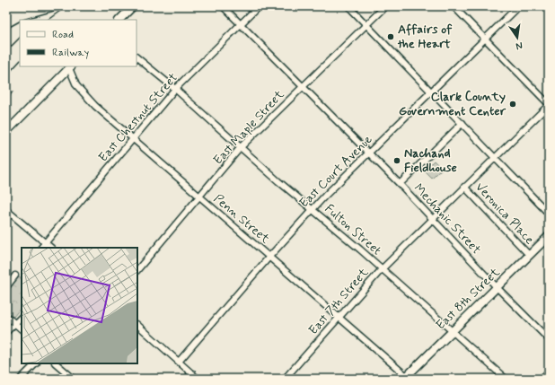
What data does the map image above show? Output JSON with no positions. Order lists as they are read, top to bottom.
{
  "streets": {
    "main road": ["East 8th Street"],
    "street": [
      "East Chestnut Street",
      "East Maple Street",
      "East Court Avenue",
      "Veronica Place",
      "Penn Street",
      "Mechanic Street",
      "Fulton Street",
      "East 7th Street"
    ]
  },
  "crossings": [
    ["East Chestnut Street", "Penn Street"],
    ["East Chestnut Street", "Mechanic Street"],
    ["East Chestnut Street", "Fulton Street"],
    ["East Maple Street", "Penn Street"],
    ["East Maple Street", "Mechanic Street"],
    ["East Maple Street", "Fulton Street"],
    ["East Court Avenue", "Penn Street"],
    ["East Court Avenue", "Mechanic Street"],
    ["East Court Avenue", "Fulton Street"],
    ["Veronica Place", "East 8th Street"],
    ["Veronica Place", "East 7th Street"],
    ["Penn Street", "East 8th Street"],
    ["Penn Street", "East 7th Street"],
    ["Mechanic Street", "East 8th Street"],
    ["Mechanic Street", "East 7th Street"],
    ["Fulton Street", "East 8th Street"],
    ["Fulton Street", "East 7th Street"]
  ],
  "places": ["Affairs of the Heart", "Clark County Government Center", "Nachand Fieldhouse"],
  "legend": ["Road", "Railway"],
  "north": "bottom"
}
